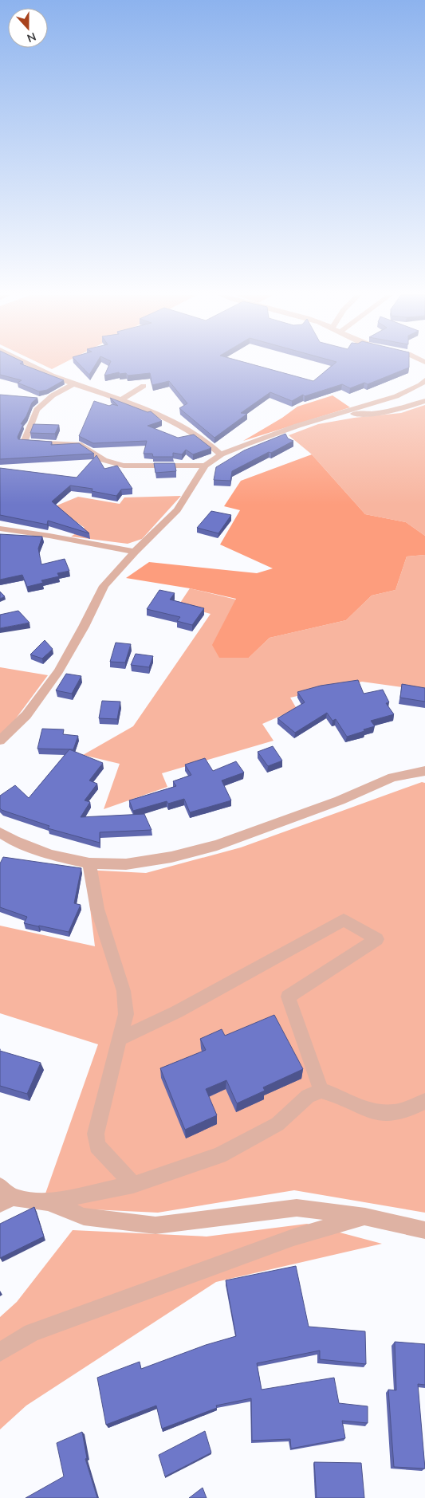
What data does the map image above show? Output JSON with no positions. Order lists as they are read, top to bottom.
{
  "north": "bottom"
}
